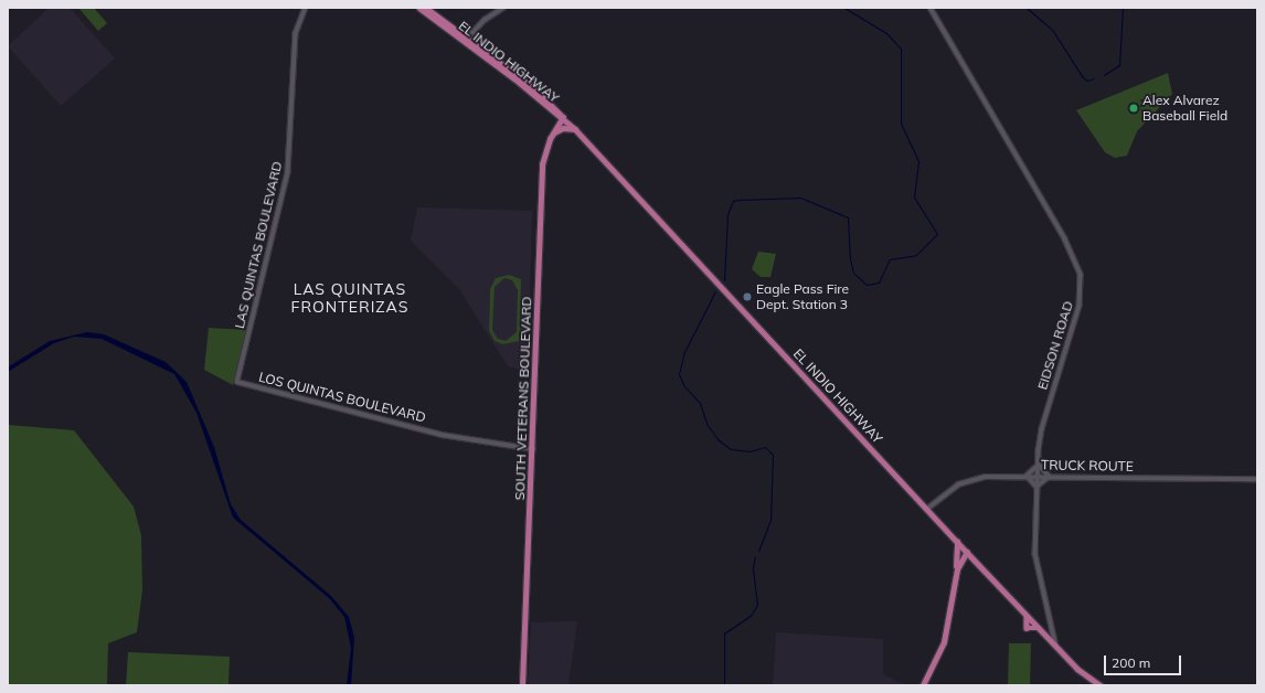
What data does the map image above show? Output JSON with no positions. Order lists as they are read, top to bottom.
{
  "streets": {
    "main road": ["EL INDIO HIGHWAY", "SOUTH VETERANS BOULEVARD"],
    "street": [
      "LAS QUINTAS BOULEVARD",
      "EIDSON ROAD",
      "LOS QUINTAS BOULEVARD",
      "TRUCK ROUTE"
    ]
  },
  "crossings": [
    ["EL INDIO HIGHWAY", "EIDSON ROAD"],
    ["EL INDIO HIGHWAY", "SOUTH VETERANS BOULEVARD"],
    ["EL INDIO HIGHWAY", "TRUCK ROUTE"],
    ["LAS QUINTAS BOULEVARD", "LOS QUINTAS BOULEVARD"],
    ["EIDSON ROAD", "TRUCK ROUTE"],
    ["LOS QUINTAS BOULEVARD", "SOUTH VETERANS BOULEVARD"]
  ],
  "districts": ["LAS QUINTAS FRONTERIZAS"],
  "places": ["Alex Alvarez Baseball Field", "Eagle Pass Fire Dept. Station 3"],
  "scale_bar": "200 m"
}
